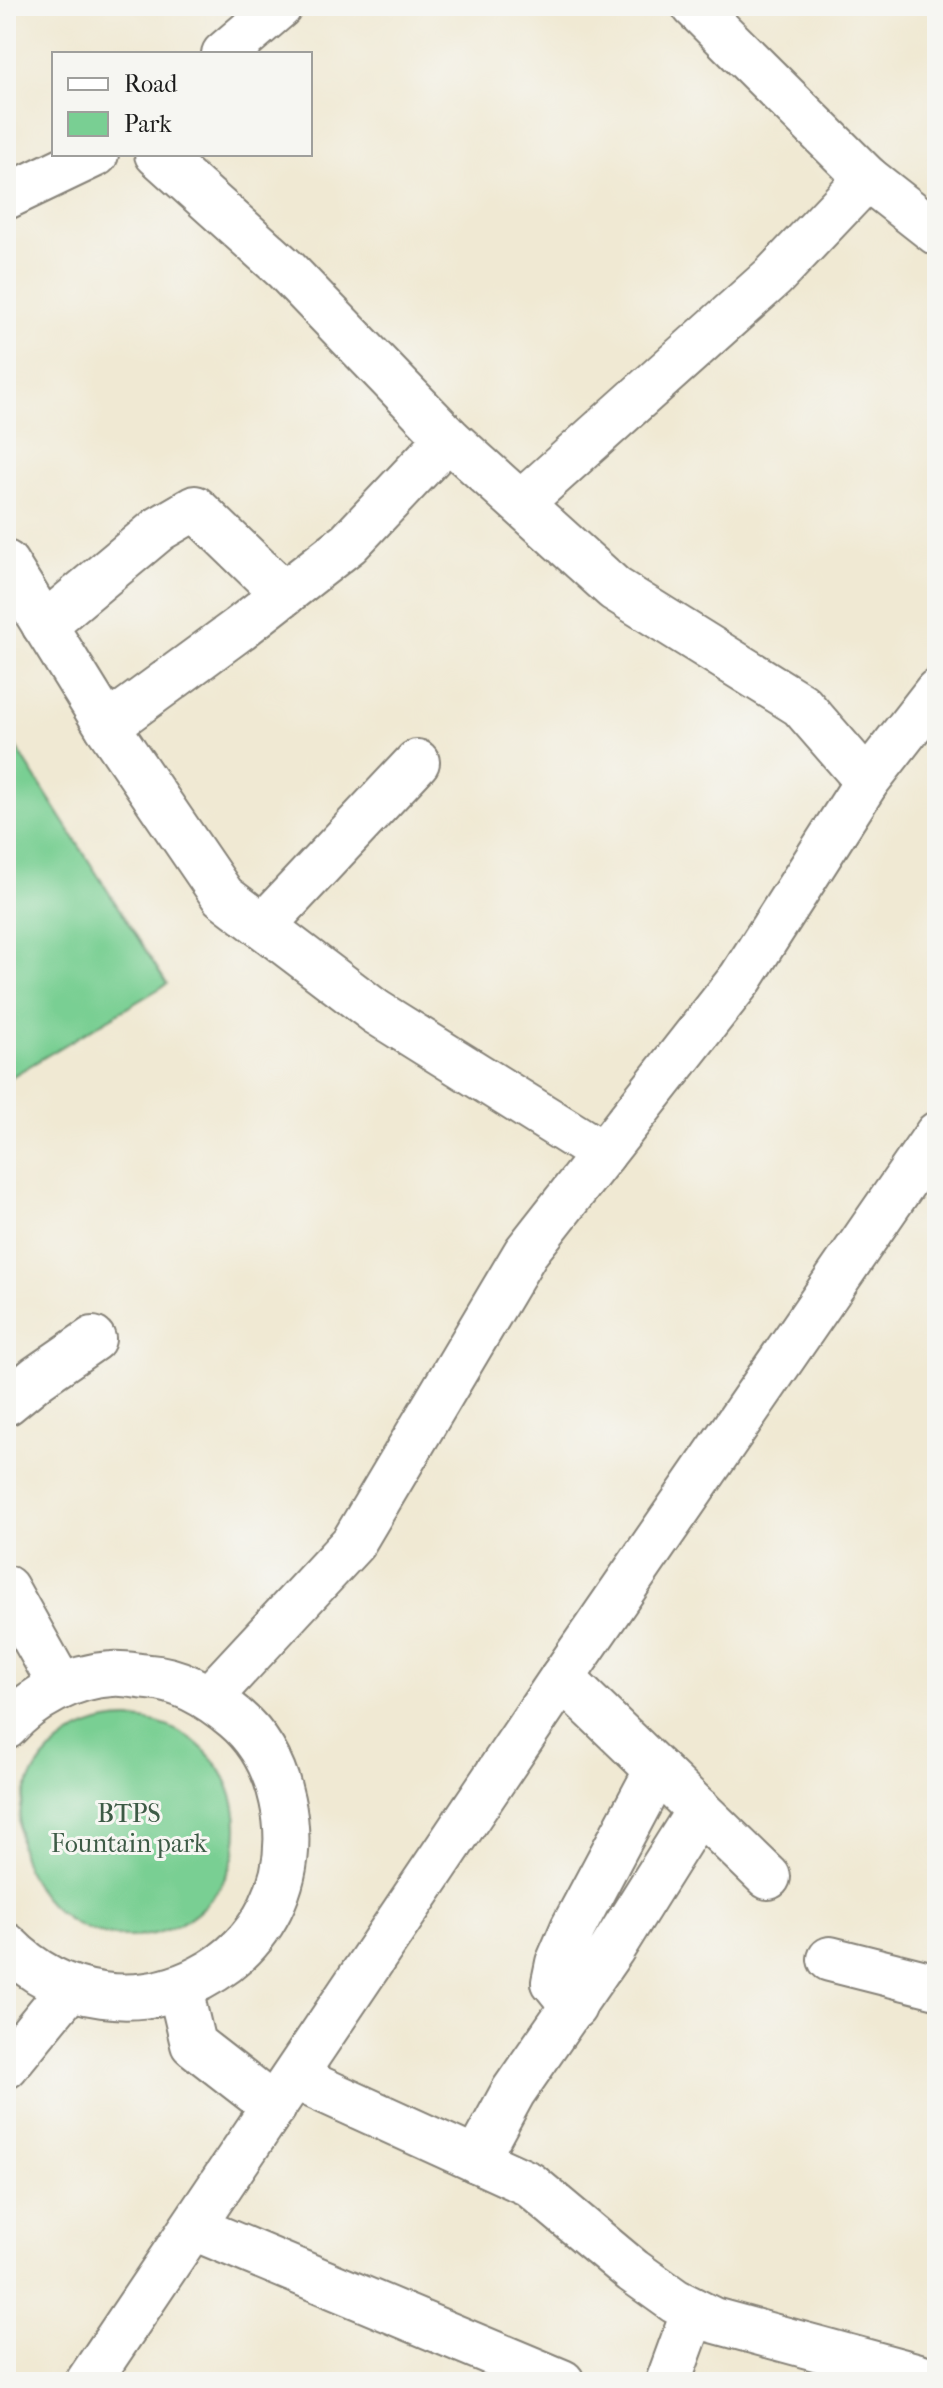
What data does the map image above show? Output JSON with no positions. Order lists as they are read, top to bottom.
{
  "parks": ["BTPS Fountain park"],
  "legend": ["Road", "Park"]
}
